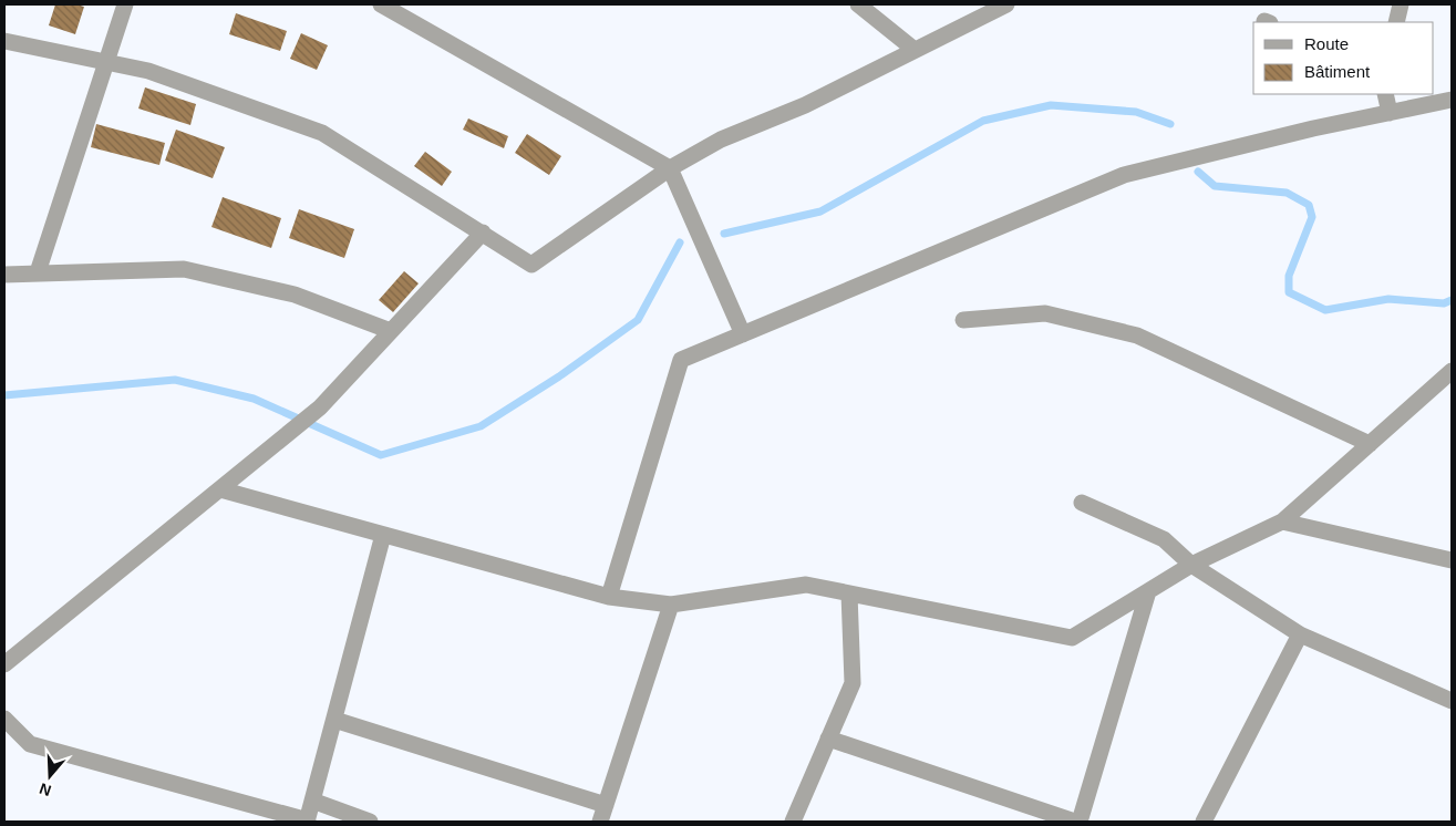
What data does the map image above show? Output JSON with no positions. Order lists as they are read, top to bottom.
{
  "legend": ["Route", "Bâtiment"],
  "north": "bottom"
}
